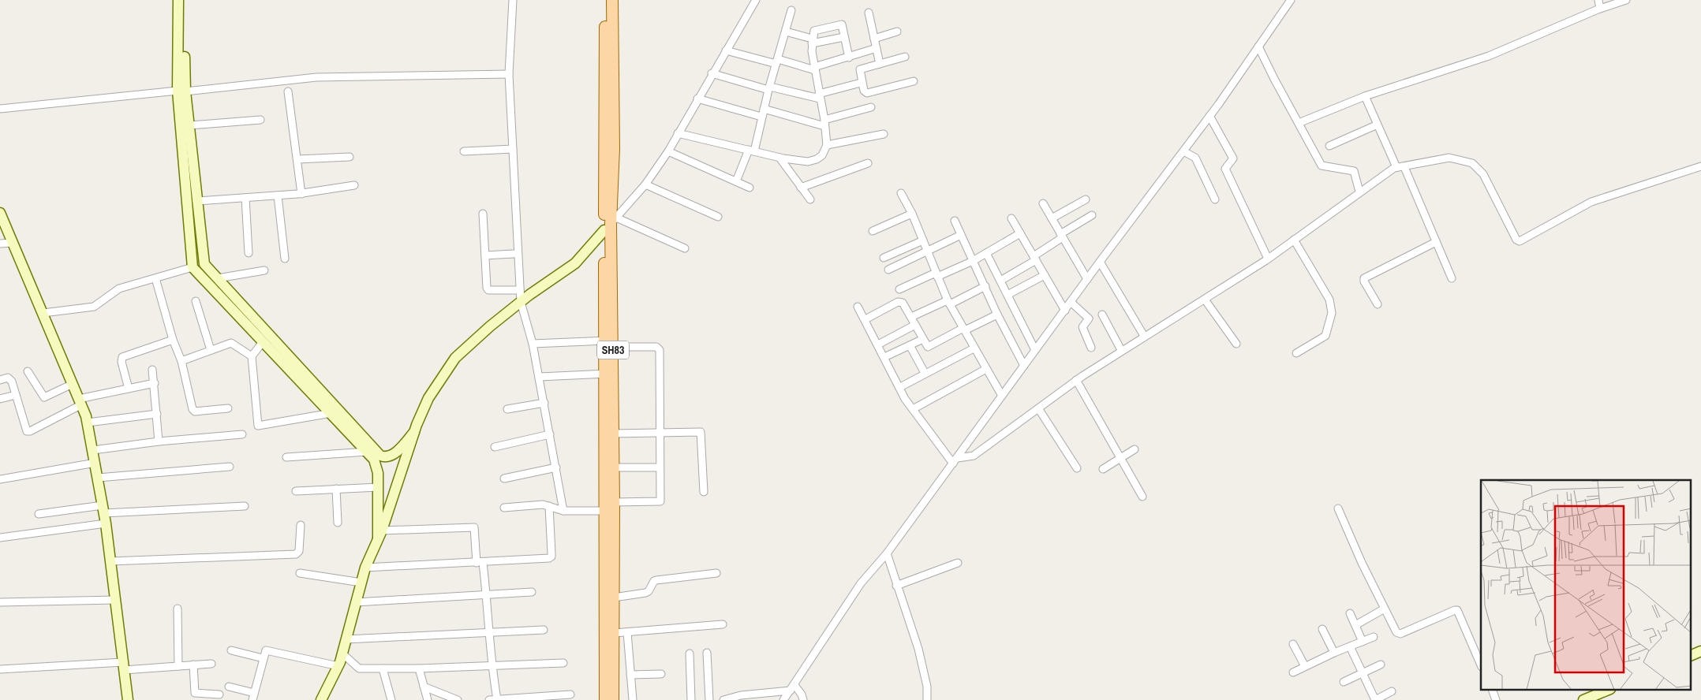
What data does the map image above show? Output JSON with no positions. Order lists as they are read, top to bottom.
{
  "streets": {
    "main road": ["SH83"]
  }
}
